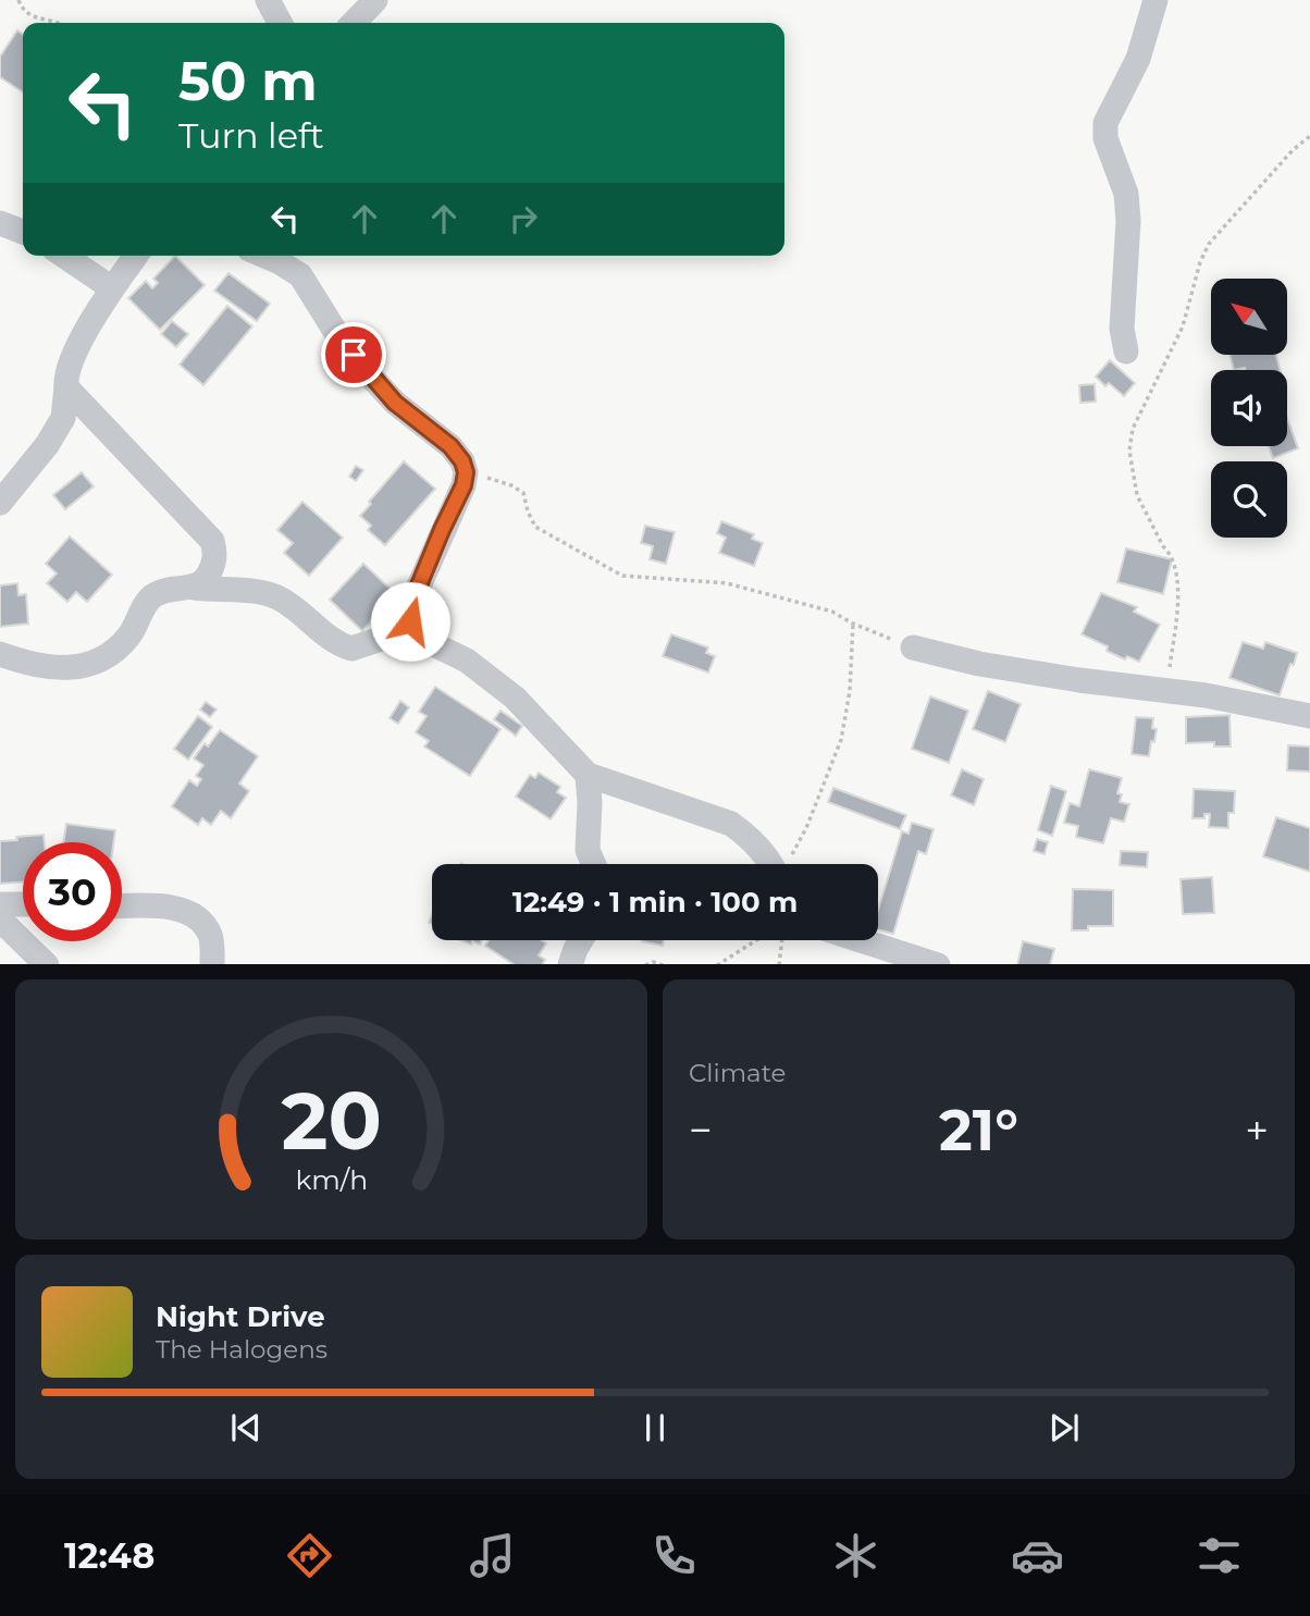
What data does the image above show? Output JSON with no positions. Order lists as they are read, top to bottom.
{
  "north": "top left",
  "page": {
    "turn": ["50 m", "Turn left"],
    "limit": "30",
    "trip": "12:49 · 1 min · 100 m",
    "tile": "Climate",
    "heat": ["−", "21°", "+"],
    "song": ["Night Drive", "The Halogens"],
    "tabs": "12:48",
    "gauge": ["20", "km/h"]
  }
}
